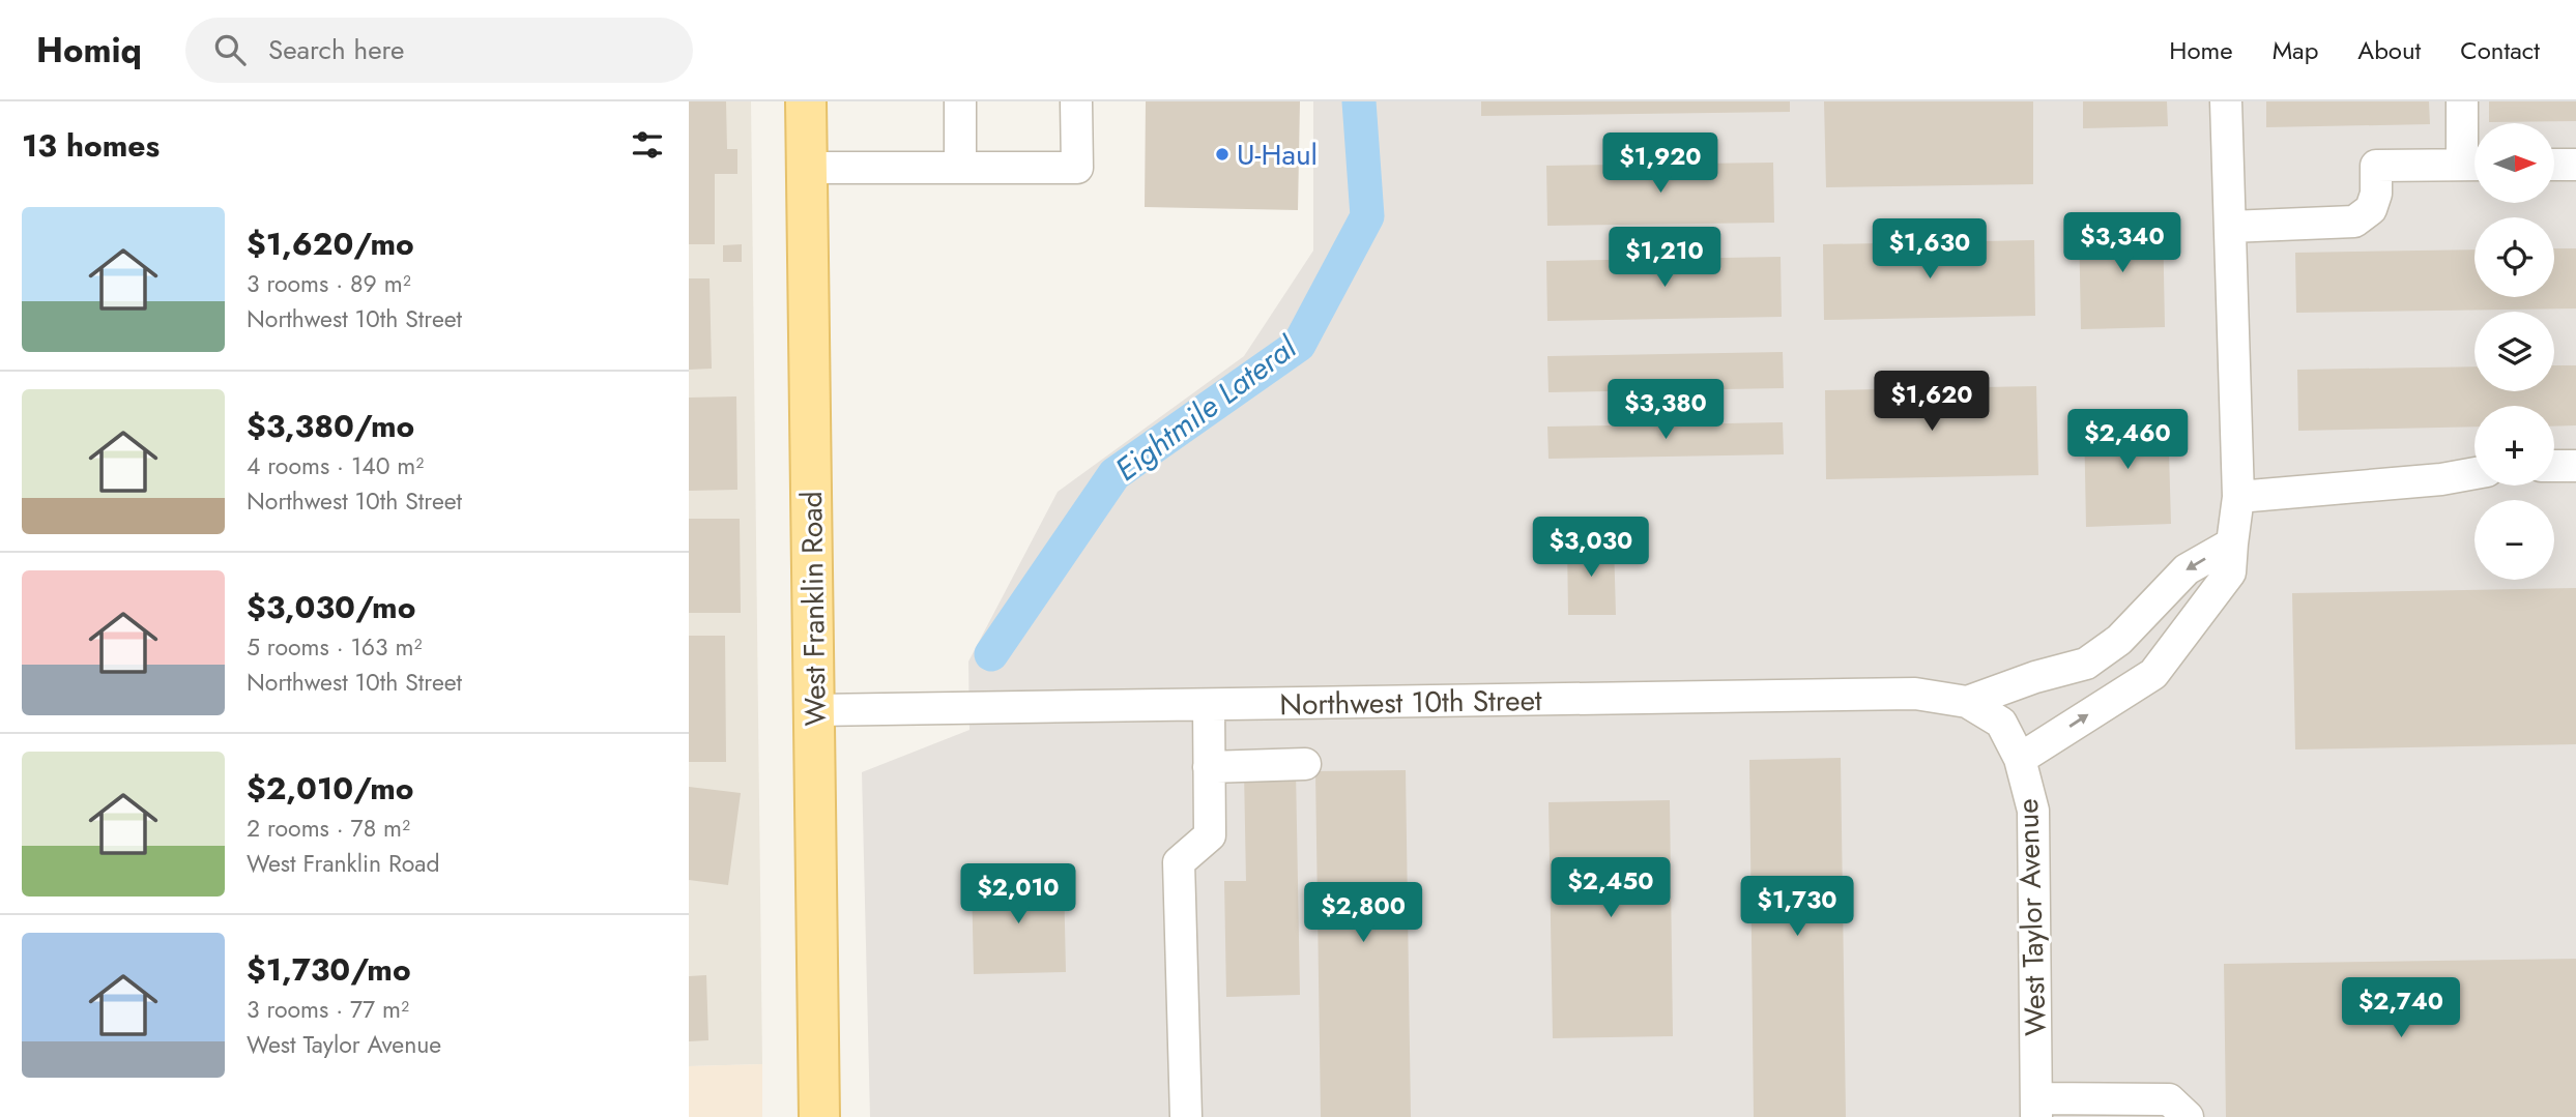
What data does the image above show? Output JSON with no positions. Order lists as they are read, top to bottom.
{
  "streets": {
    "main road": ["West Franklin Road"],
    "street": ["Northwest 10th Street", "West Taylor Avenue"]
  },
  "crossings": [
    ["West Franklin Road", "Northwest 10th Street"],
    ["Northwest 10th Street", "West Taylor Avenue"]
  ],
  "water": ["Eightmile Lateral"],
  "places": ["U-Haul"],
  "north": "right",
  "page": {
    "header": "Homiq",
    "search": "Search here",
    "nav": [
      "Home",
      "Map",
      "About",
      "Contact"
    ],
    "heading": "13 homes",
    "map_buttons": ["+", "−"],
    "price": [
      "$1,920",
      "$3,340",
      "$1,630",
      "$1,210",
      "$1,620",
      "$3,380",
      "$2,460",
      "$3,030",
      "$2,450",
      "$2,010",
      "$1,730",
      "$2,800",
      "$2,740"
    ],
    "list": [
      {
        "name": "$1,620/mo",
        "note": "3 rooms · 89 m² · Northwest 10th Street"
      },
      {
        "name": "$3,380/mo",
        "note": "4 rooms · 140 m² · Northwest 10th Street"
      },
      {
        "name": "$3,030/mo",
        "note": "5 rooms · 163 m² · Northwest 10th Street"
      },
      {
        "name": "$2,010/mo",
        "note": "2 rooms · 78 m² · West Franklin Road"
      },
      {
        "name": "$1,730/mo",
        "note": "3 rooms · 77 m² · West Taylor Avenue"
      }
    ]
  }
}
